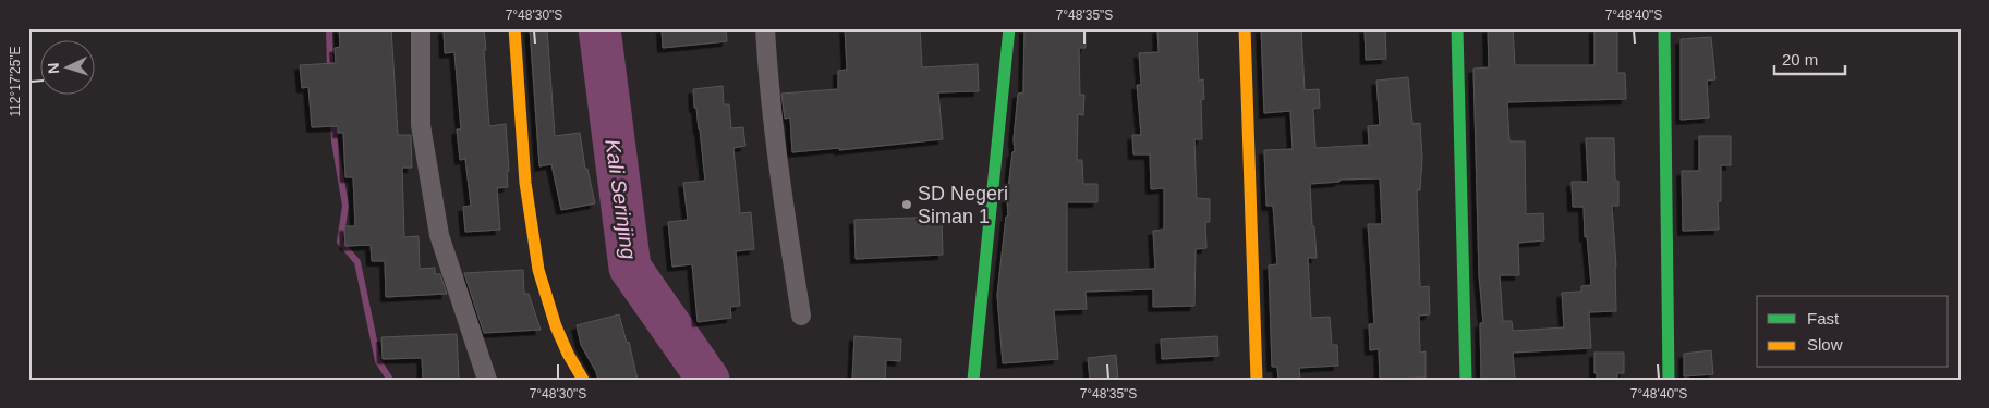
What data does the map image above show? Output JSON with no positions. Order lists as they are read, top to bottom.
{
  "water": ["Kali Serinjing"],
  "places": ["SD Negeri Siman 1"],
  "legend": ["Fast", "Slow"],
  "scale_bar": "20 m",
  "north": "left",
  "coordinates": [
    "7°48'30\"S",
    "7°48'35\"S",
    "7°48'40\"S",
    "112°17'25\"E"
  ]
}
